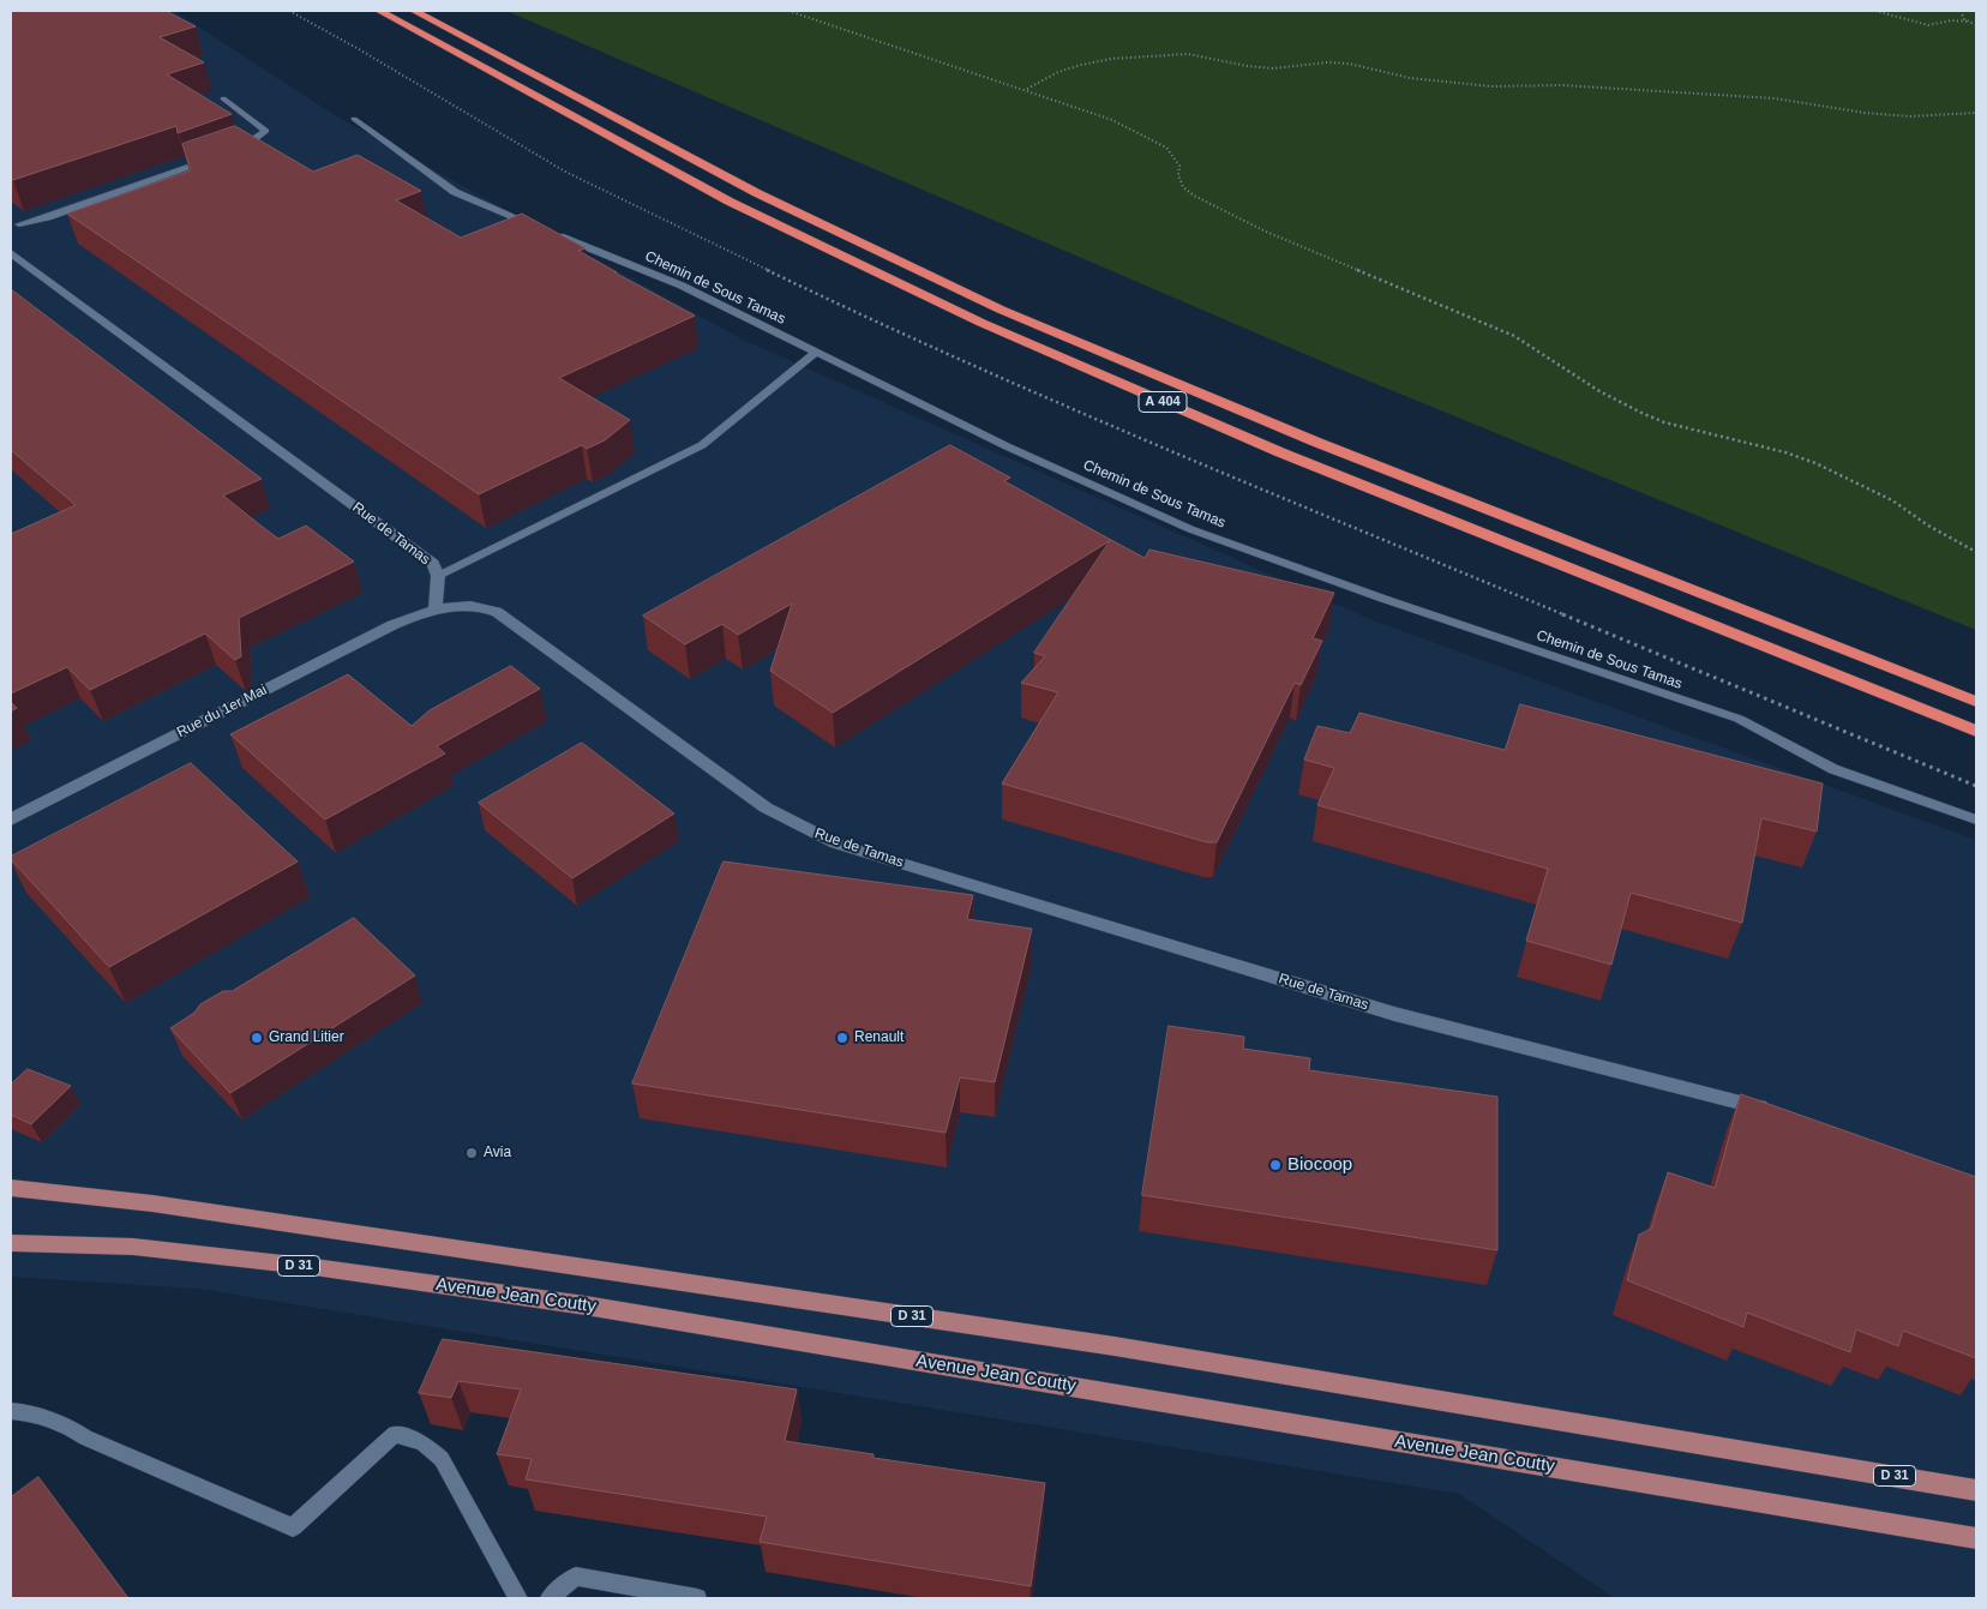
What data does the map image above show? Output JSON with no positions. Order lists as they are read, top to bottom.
{
  "streets": {
    "highway": ["A 404"],
    "main road": ["D 31", "Avenue Jean Coutty"],
    "street": ["Rue de Tamas", "Rue du 1er Mai"],
    "lane": ["Chemin de Sous Tamas"]
  },
  "crossings": [
    ["Rue de Tamas", "Rue du 1er Mai"]
  ],
  "places": [
    "Grand Litier",
    "Renault",
    "Avia",
    "Biocoop"
  ]
}
